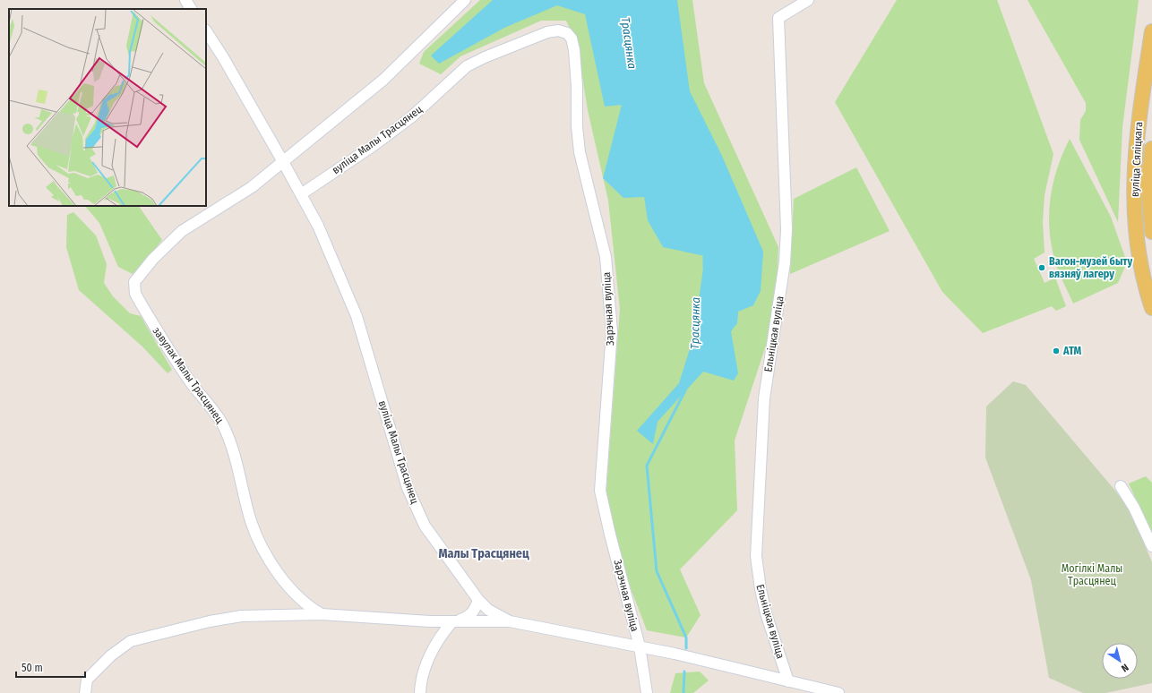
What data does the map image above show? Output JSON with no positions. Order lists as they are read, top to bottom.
{
  "streets": {
    "main road": ["вуліца Сяліцкага"],
    "street": [
      "вуліца Малы Трасцянец",
      "Зарэчная вуліца",
      "Ельніцкая вуліца",
      "завулак Малы Трасцянец"
    ]
  },
  "crossings": [
    ["вуліца Малы Трасцянец", "Зарэчная вуліца"],
    ["вуліца Малы Трасцянец", "завулак Малы Трасцянец"]
  ],
  "districts": ["Малы Трасцянец"],
  "water": ["Трасцянка"],
  "parks": ["Могілкі Малы Трасцянец"],
  "places": ["Вагон-музей быту вязняў лагеру", "АТМ"],
  "scale_bar": "50 m",
  "north": "bottom right"
}
